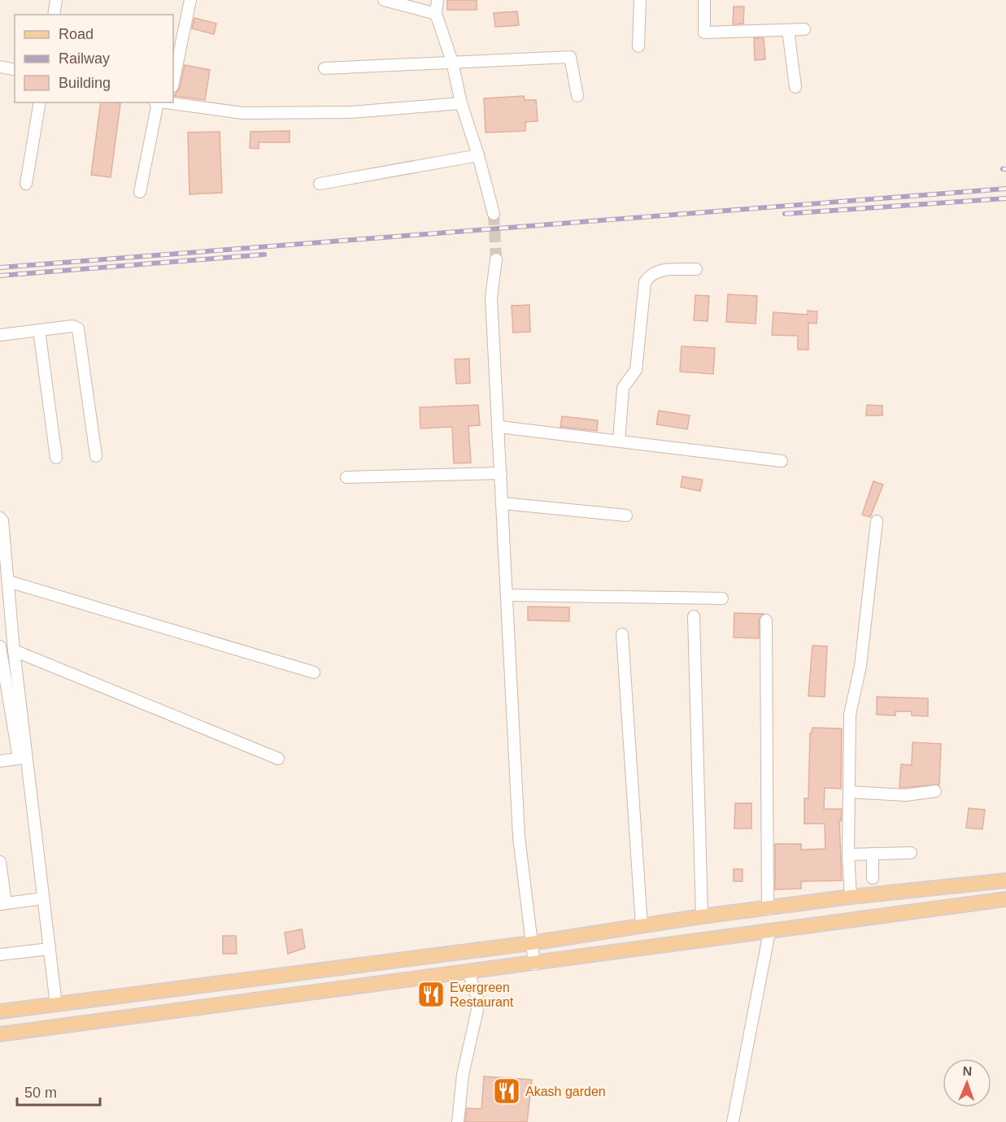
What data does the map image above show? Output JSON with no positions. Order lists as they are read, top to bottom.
{
  "places": {
    "restaurant": ["Evergreen Restaurant", "Akash garden"]
  },
  "legend": ["Road", "Railway", "Building"],
  "scale_bar": "50 m",
  "north": "top"
}
